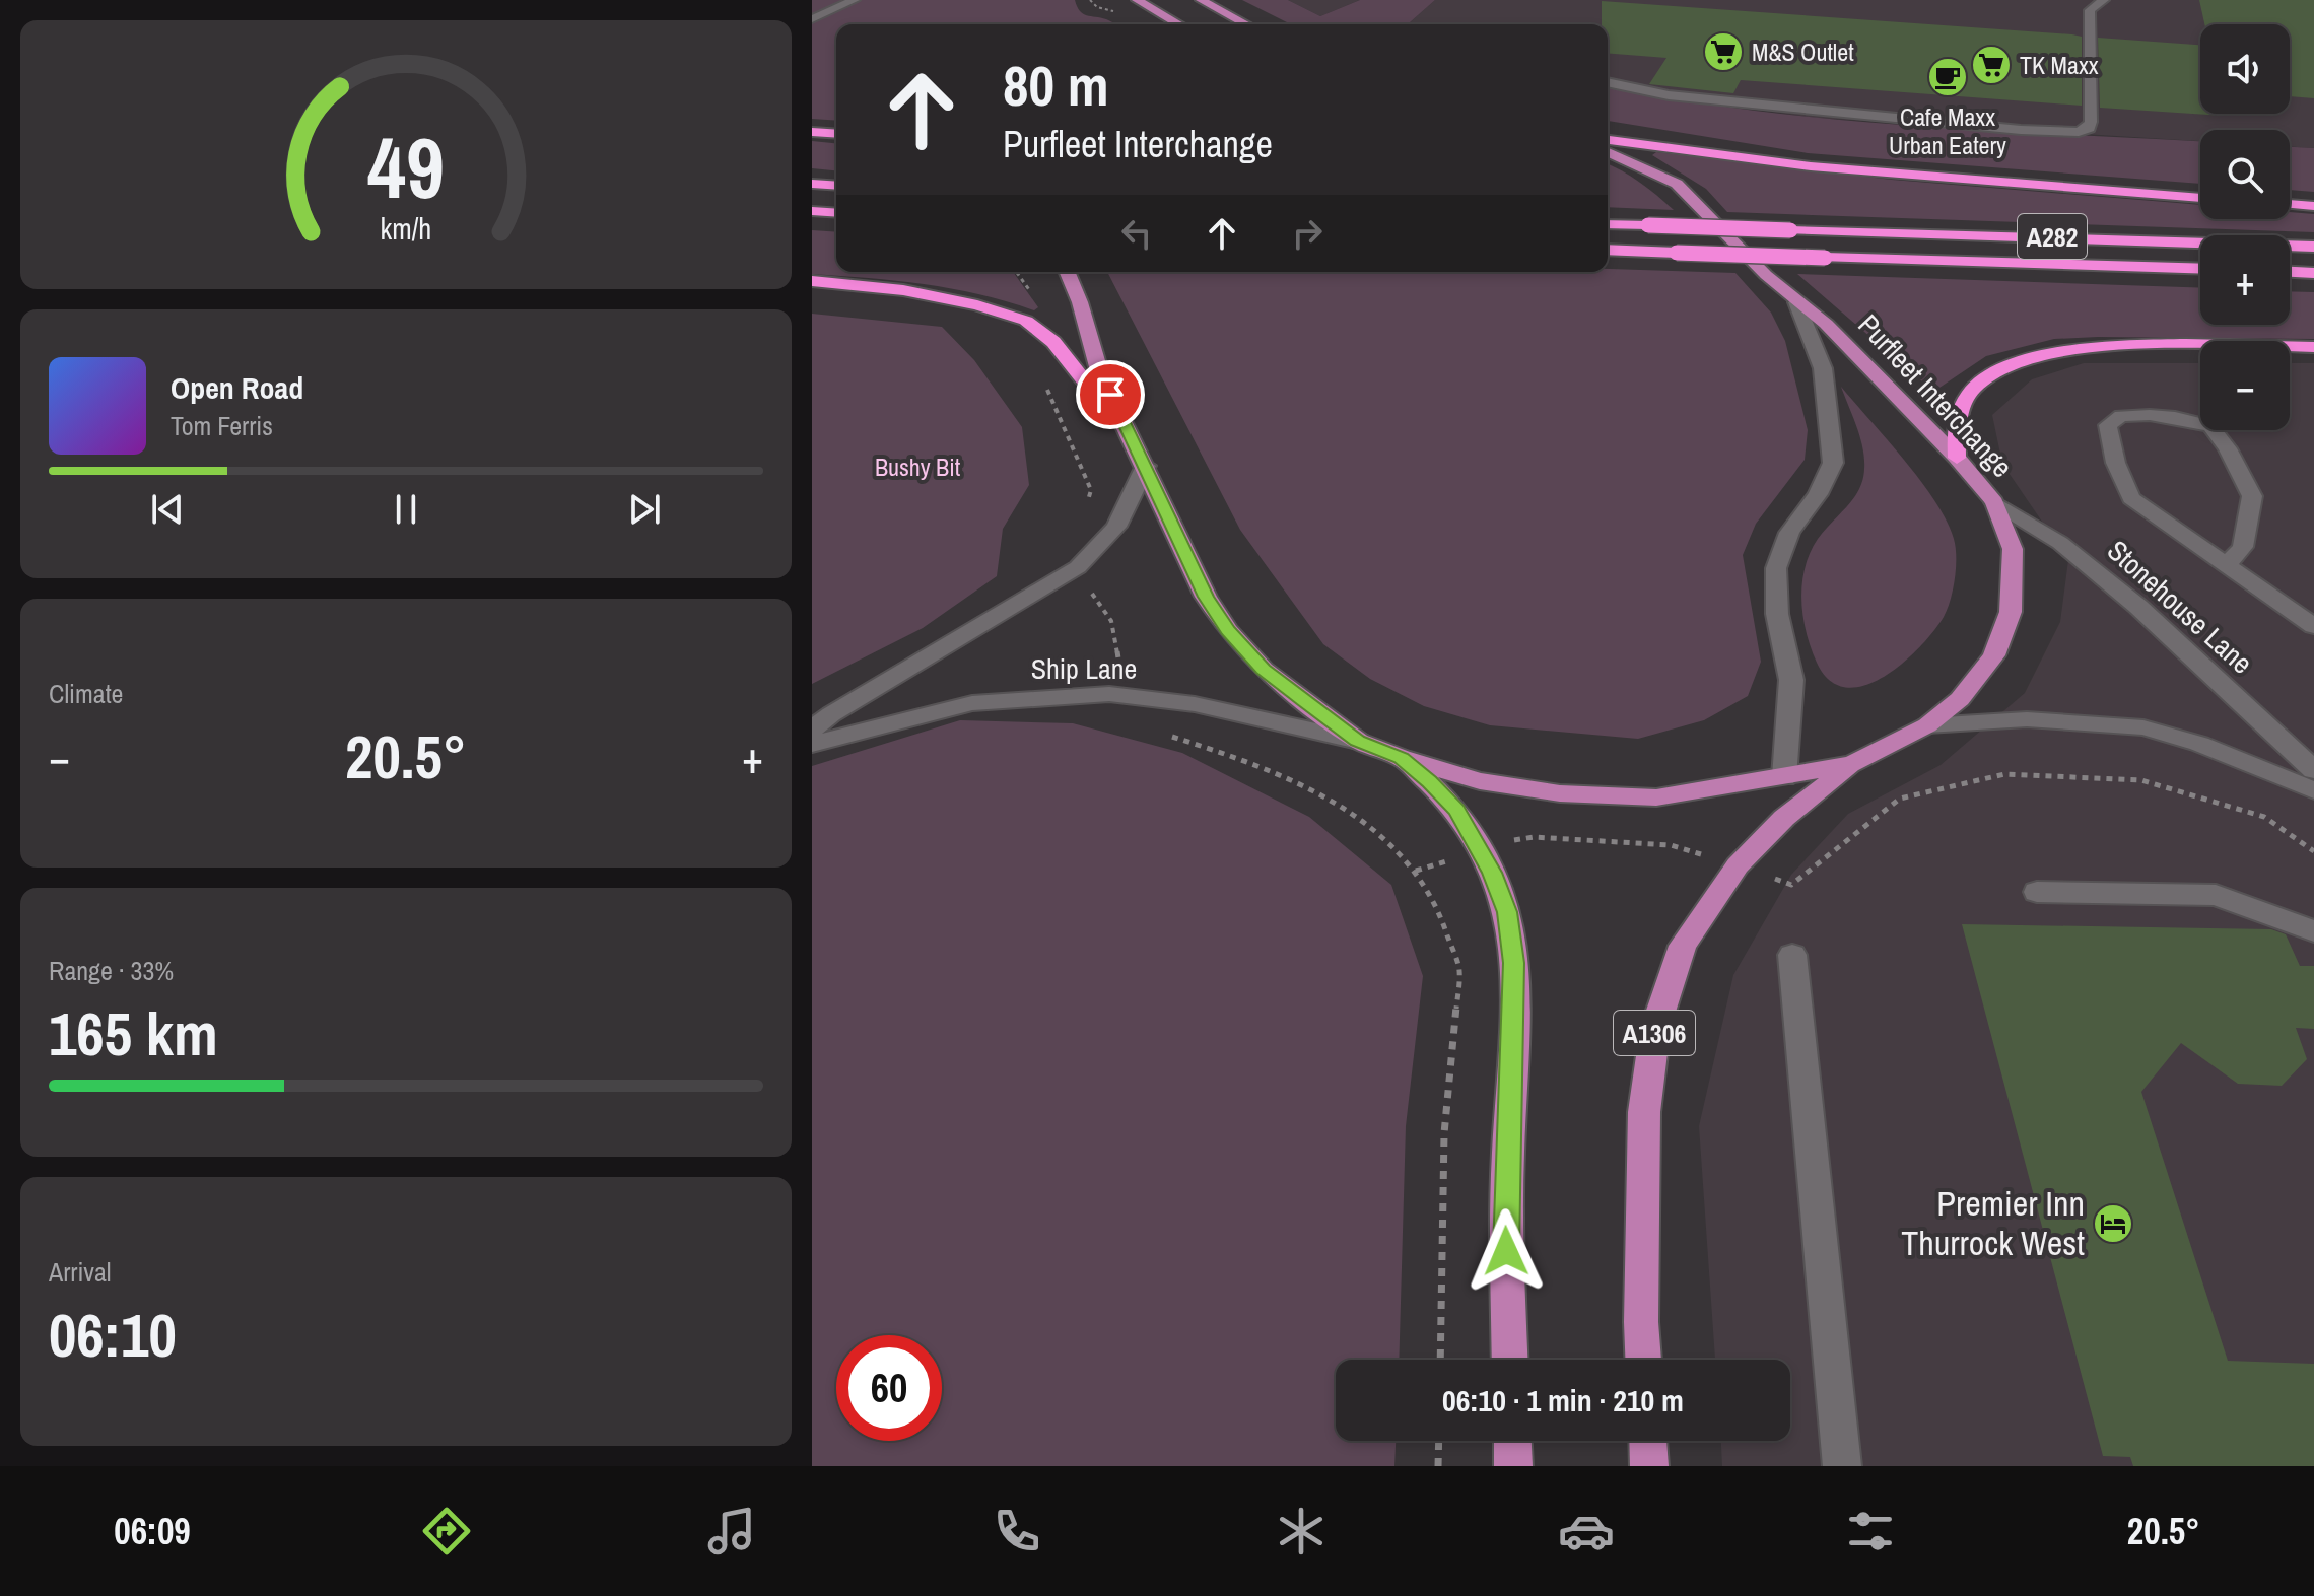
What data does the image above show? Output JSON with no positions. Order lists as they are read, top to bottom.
{
  "streets": {
    "highway": ["A282"],
    "main road": ["Purfleet Interchange", "A1306"],
    "street": ["Stonehouse Lane", "Ship Lane"]
  },
  "crossings": [
    ["Purfleet Interchange", "Stonehouse Lane"],
    ["Purfleet Interchange", "Ship Lane"],
    ["Purfleet Interchange", "A1306"]
  ],
  "parks": ["Bushy Bit"],
  "places": {
    "supermarket": ["M&S Outlet", "TK Maxx"],
    "cafe": ["Cafe Maxx Urban Eatery"],
    "hotel": ["Premier Inn Thurrock West"]
  },
  "page": {
    "map_buttons": ["+", "−"],
    "turn": ["80 m", "Purfleet Interchange"],
    "song": ["Open Road", "Tom Ferris"],
    "tile": [
      "Climate",
      ["Range · 33%", "165 km"],
      ["Arrival", "06:10"]
    ],
    "heat": ["−", "20.5°", "+"],
    "limit": "60",
    "trip": "06:10 · 1 min · 210 m",
    "tabs": ["06:09", "20.5°"],
    "gauge": ["49", "km/h"]
  }
}
